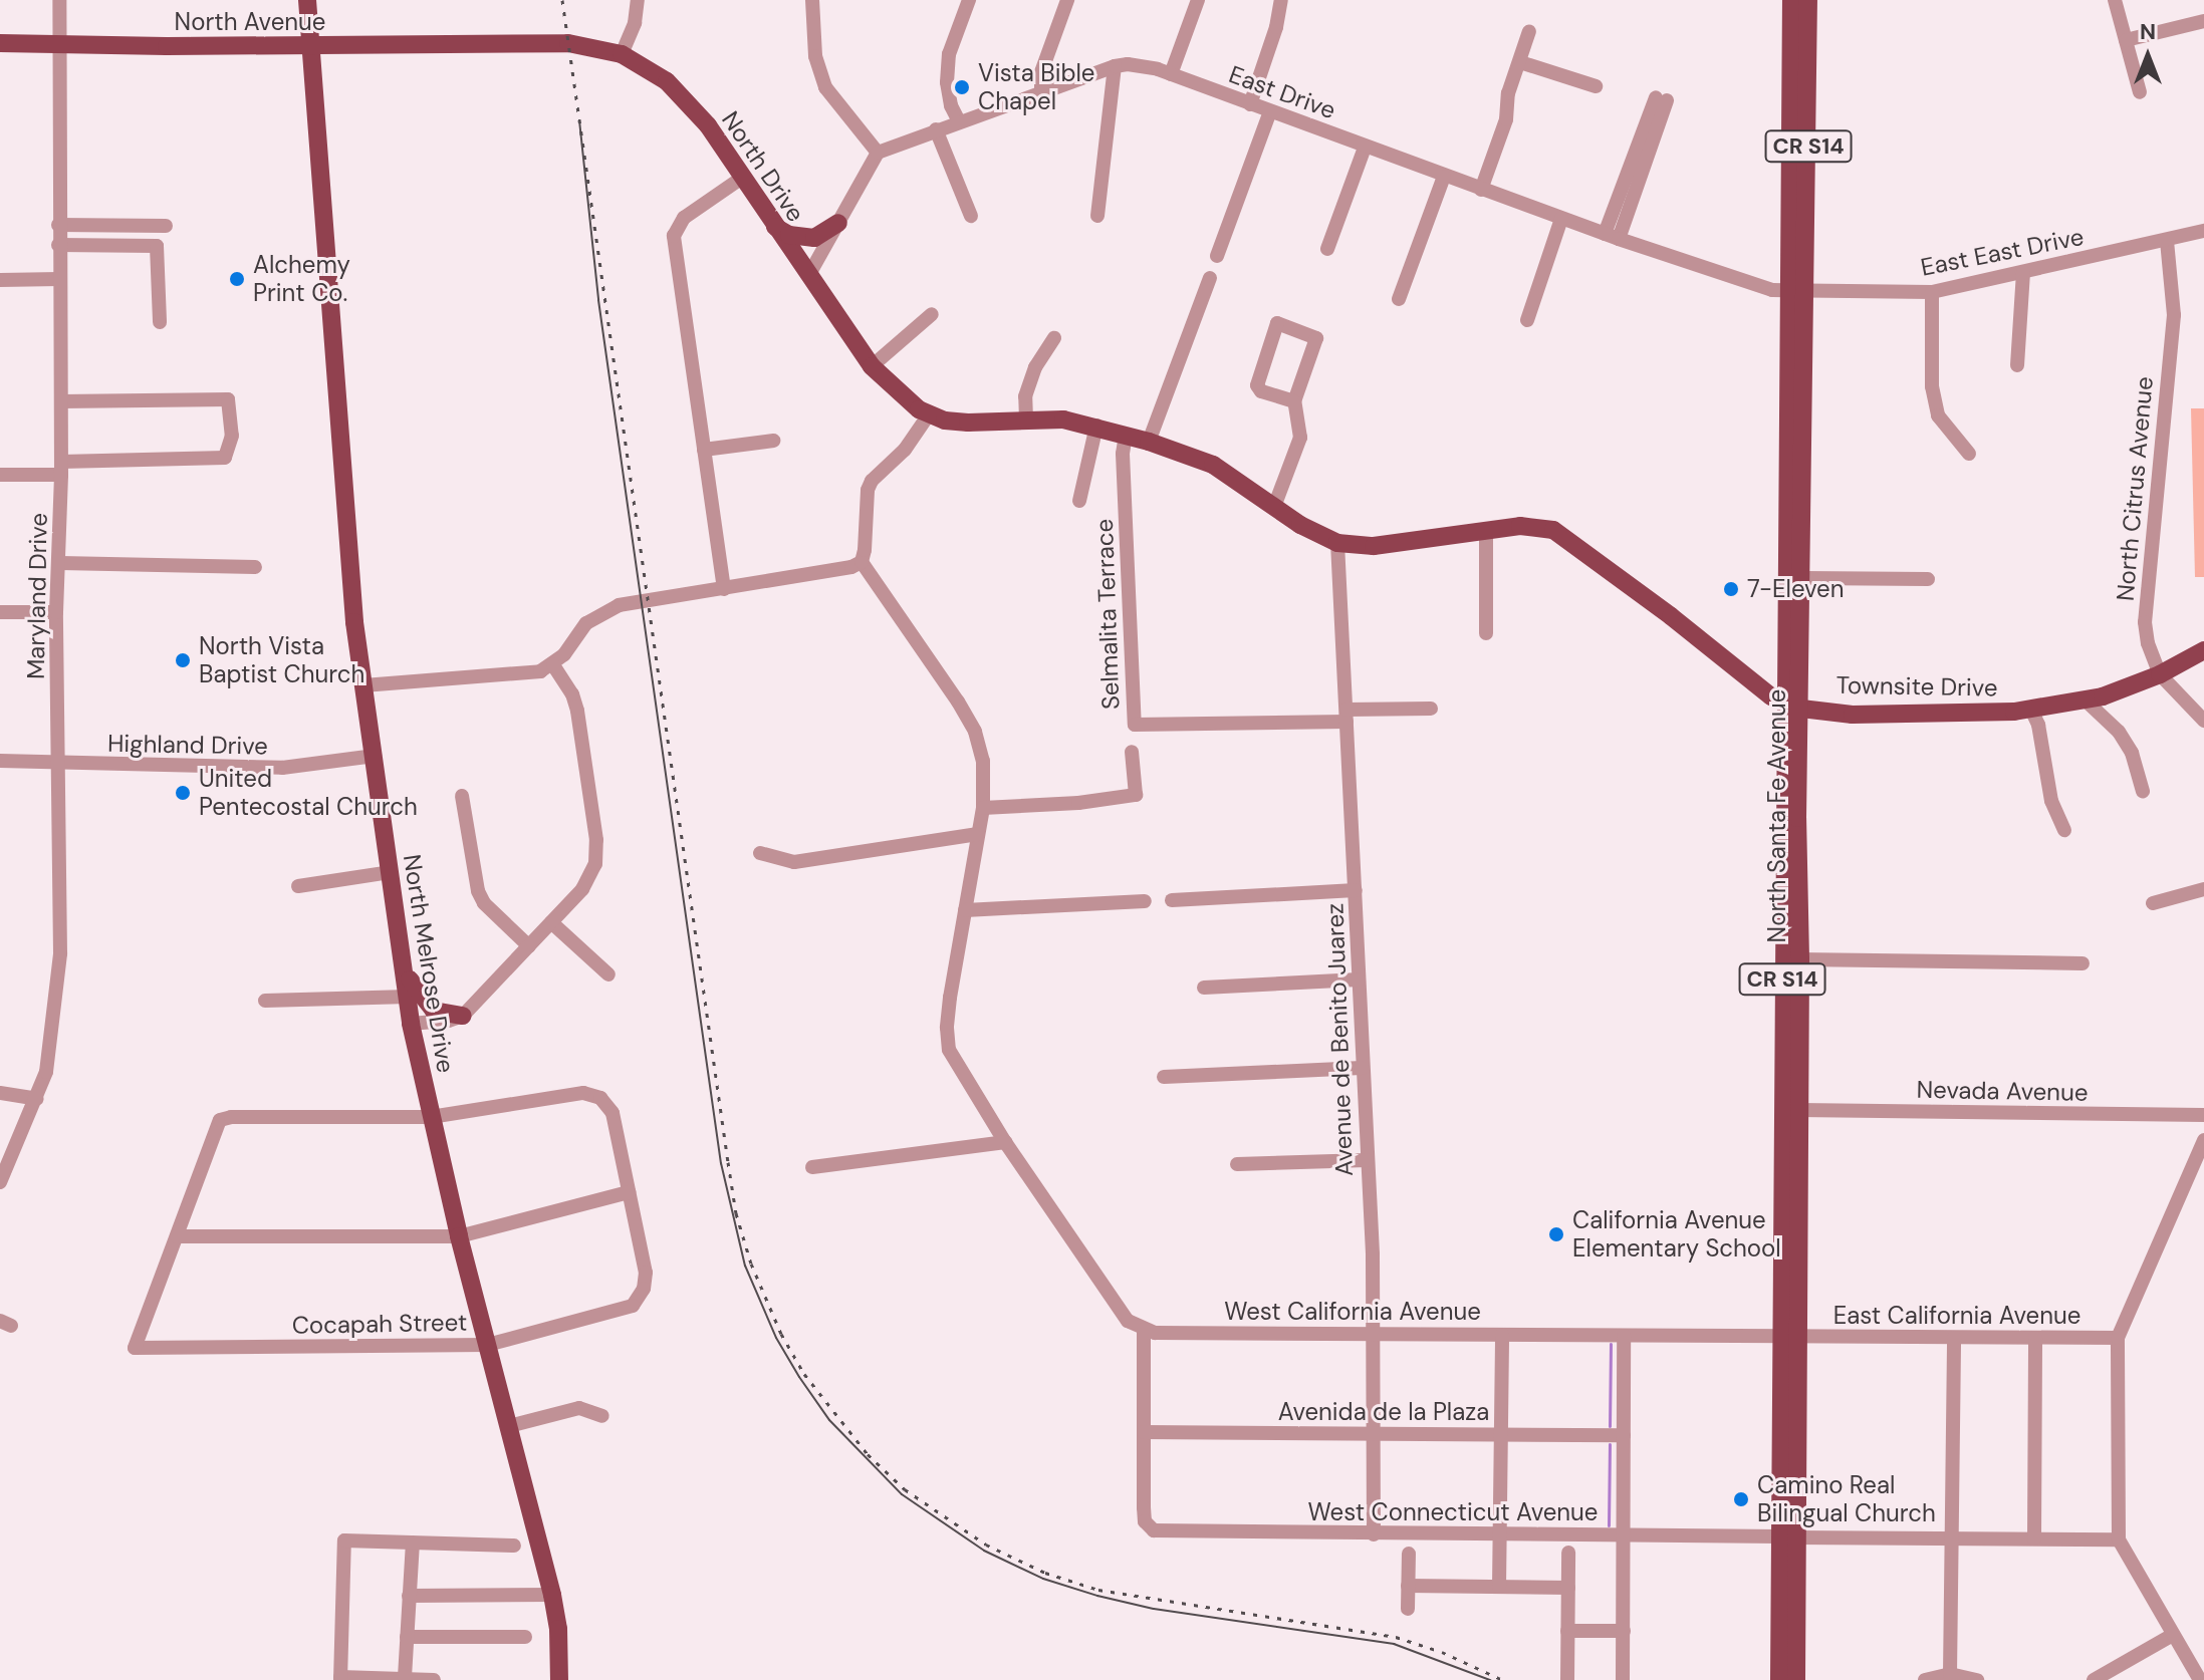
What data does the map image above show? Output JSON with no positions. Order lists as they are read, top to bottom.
{
  "streets": {
    "main road": [
      "North Avenue",
      "CR S14",
      "North Drive",
      "Townsite Drive",
      "North Santa Fe Avenue",
      "North Melrose Drive"
    ],
    "street": [
      "East Drive",
      "East East Drive",
      "North Citrus Avenue",
      "Maryland Drive",
      "Selmalita Terrace",
      "Highland Drive",
      "Avenue de Benito Juarez",
      "Nevada Avenue",
      "West California Avenue",
      "East California Avenue",
      "Cocapah Street",
      "Avenida de la Plaza",
      "West Connecticut Avenue"
    ]
  },
  "crossings": [
    ["North Avenue", "North Drive"],
    ["North Avenue", "Maryland Drive"],
    ["North Avenue", "North Melrose Drive"],
    ["East Drive", "East East Drive"],
    ["East Drive", "North Santa Fe Avenue"],
    ["East East Drive", "North Citrus Avenue"],
    ["East East Drive", "North Santa Fe Avenue"],
    ["North Citrus Avenue", "Townsite Drive"],
    ["Maryland Drive", "Highland Drive"],
    ["Selmalita Terrace", "Avenue de Benito Juarez"],
    ["Townsite Drive", "North Santa Fe Avenue"],
    ["Highland Drive", "North Melrose Drive"],
    ["North Santa Fe Avenue", "Nevada Avenue"],
    ["North Santa Fe Avenue", "West California Avenue"],
    ["North Santa Fe Avenue", "East California Avenue"],
    ["North Santa Fe Avenue", "West Connecticut Avenue"],
    ["North Melrose Drive", "Cocapah Street"],
    ["Avenue de Benito Juarez", "West California Avenue"],
    ["Avenue de Benito Juarez", "Avenida de la Plaza"],
    ["Avenue de Benito Juarez", "West Connecticut Avenue"],
    ["West California Avenue", "East California Avenue"],
    ["Avenida de la Plaza", "West Connecticut Avenue"]
  ],
  "places": [
    "Vista Bible Chapel",
    "Alchemy Print Co.",
    "7-Eleven",
    "North Vista Baptist Church",
    "United Pentecostal Church",
    "California Avenue Elementary School",
    "Camino Real Bilingual Church"
  ],
  "north": "top"
}
